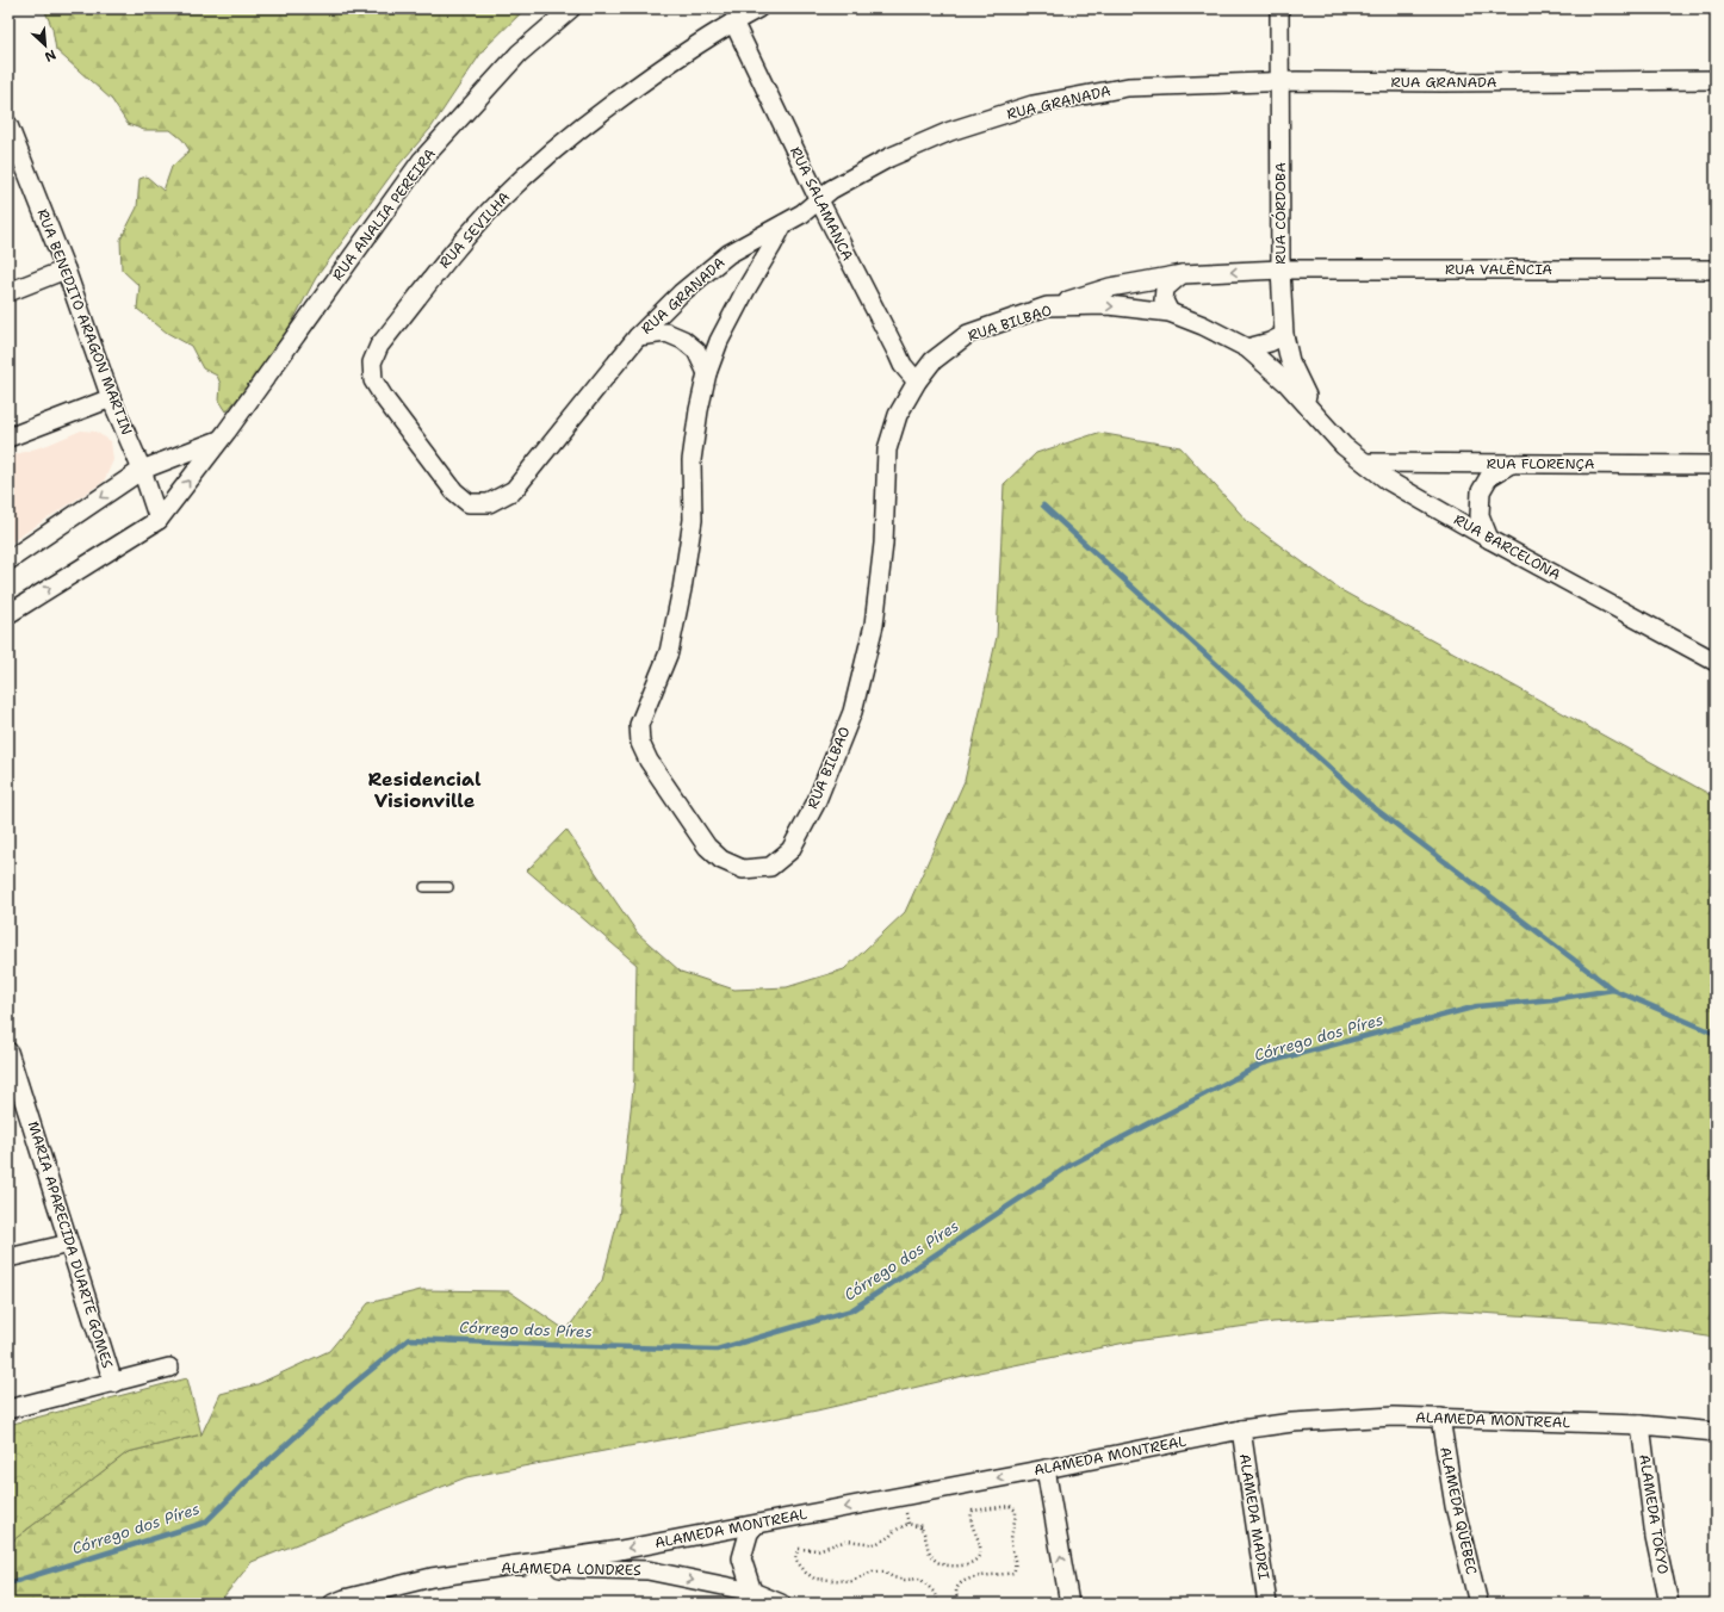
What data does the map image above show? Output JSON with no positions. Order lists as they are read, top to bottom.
{
  "streets": {
    "street": [
      "RUA GRANADA",
      "RUA SALAMANCA",
      "RUA CÓRDOBA",
      "RUA ANALIA PEREIRA",
      "RUA SEVILHA",
      "RUA VALÊNCIA",
      "RUA BENEDITO ARAGON MARTIN",
      "RUA BILBAO",
      "RUA FLORENÇA",
      "RUA BARCELONA",
      "MARIA APARECIDA DUARTE GOMES",
      "ALAMEDA MONTREAL",
      "ALAMEDA QUEBEC",
      "ALAMEDA TOKYO",
      "ALAMEDA MADRI",
      "ALAMEDA LONDRES"
    ]
  },
  "crossings": [
    ["RUA GRANADA", "RUA SALAMANCA"],
    ["RUA GRANADA", "RUA CÓRDOBA"],
    ["RUA GRANADA", "RUA SEVILHA"],
    ["RUA GRANADA", "RUA BILBAO"],
    ["RUA SALAMANCA", "RUA SEVILHA"],
    ["RUA SALAMANCA", "RUA BILBAO"],
    ["RUA CÓRDOBA", "RUA VALÊNCIA"],
    ["RUA CÓRDOBA", "RUA BILBAO"],
    ["RUA CÓRDOBA", "RUA BARCELONA"],
    ["RUA ANALIA PEREIRA", "RUA BENEDITO ARAGON MARTIN"],
    ["RUA VALÊNCIA", "RUA BILBAO"],
    ["RUA BILBAO", "RUA BARCELONA"],
    ["RUA FLORENÇA", "RUA BARCELONA"],
    ["ALAMEDA MONTREAL", "ALAMEDA QUEBEC"],
    ["ALAMEDA MONTREAL", "ALAMEDA TOKYO"],
    ["ALAMEDA MONTREAL", "ALAMEDA MADRI"],
    ["ALAMEDA MONTREAL", "ALAMEDA LONDRES"]
  ],
  "one_way": ["ALAMEDA MONTREAL", "ALAMEDA LONDRES"],
  "districts": ["Residencial Visionville"],
  "water": ["Córrego dos Píres"],
  "north": "bottom right"
}
